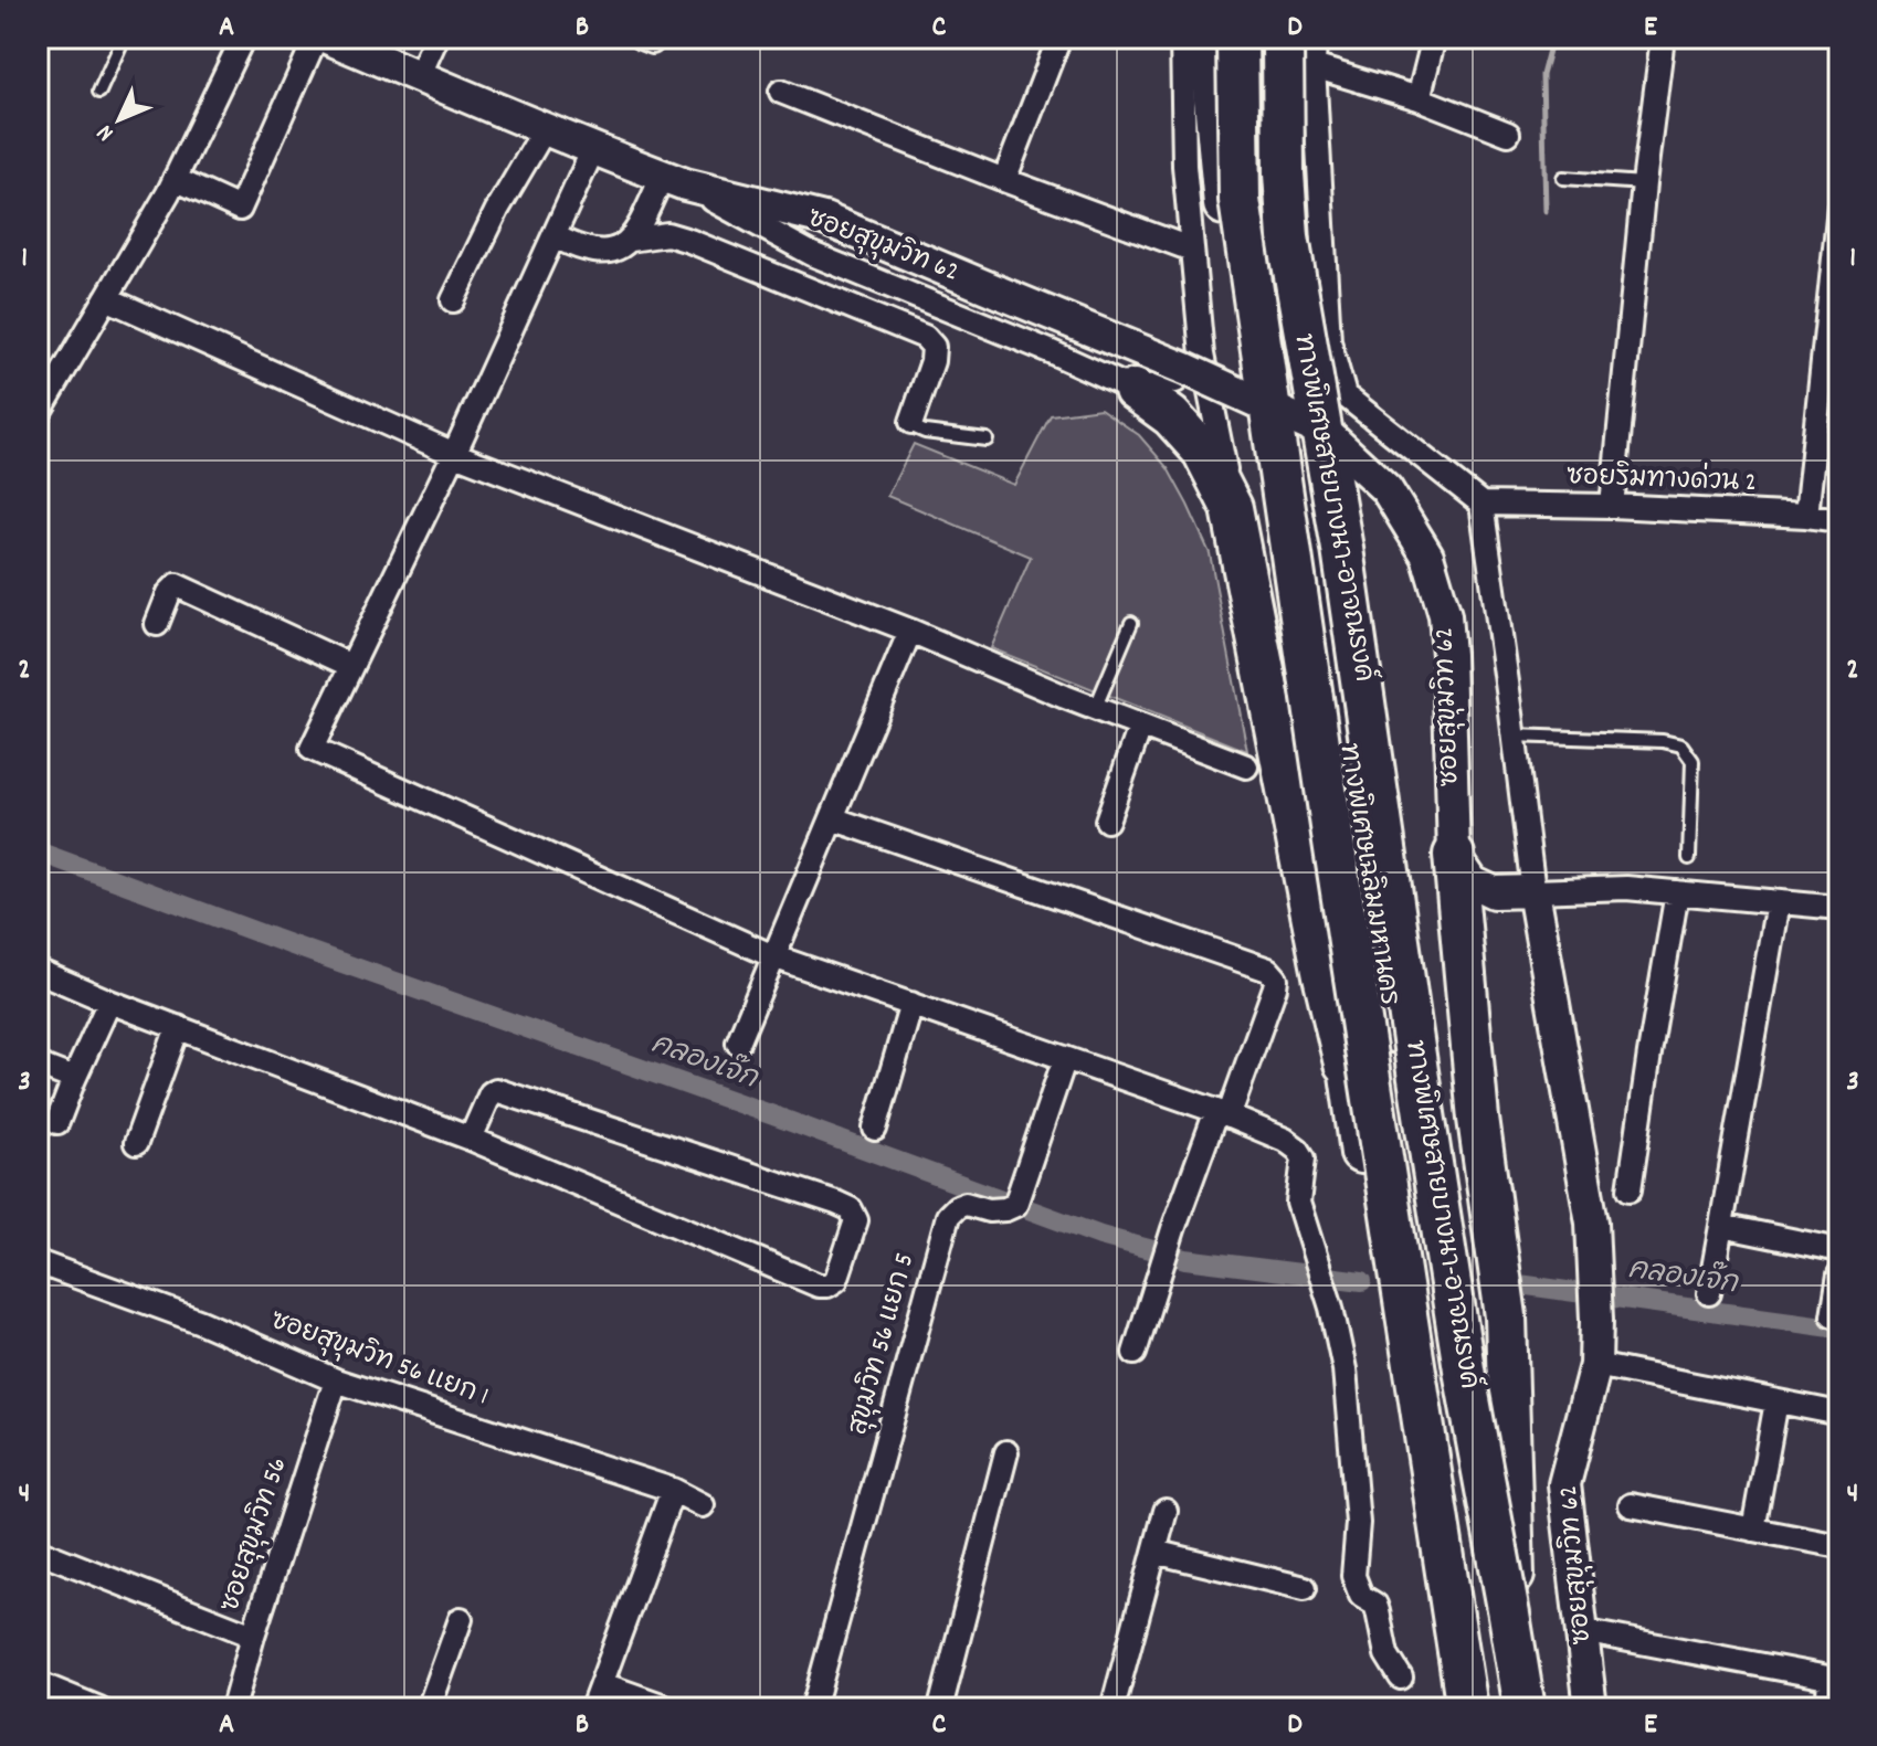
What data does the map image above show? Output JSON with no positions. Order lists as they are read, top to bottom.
{
  "streets": {
    "highway": ["ทางพิเศษสายบางนา-อาจณรงค์", "ทางพิเศษเฉลิมมหานคร"],
    "street": [
      "ซอยสุขุมวิท 62",
      "ซอยริมทางด่วน 2",
      "สุขุมวิท 56 แยก 5",
      "ซอยสุขุมวิท 56 แยก 1",
      "ซอยสุขุมวิท 56"
    ]
  },
  "crossings": [
    ["ซอยสุขุมวิท 56 แยก 1", "ซอยสุขุมวิท 56"]
  ],
  "water": ["คลองเจ๊ก"],
  "north": "bottom left",
  "grid": {
    "columns": [
      "A",
      "B",
      "C",
      "D",
      "E"
    ],
    "rows": [
      "1",
      "2",
      "3",
      "4"
    ]
  }
}
